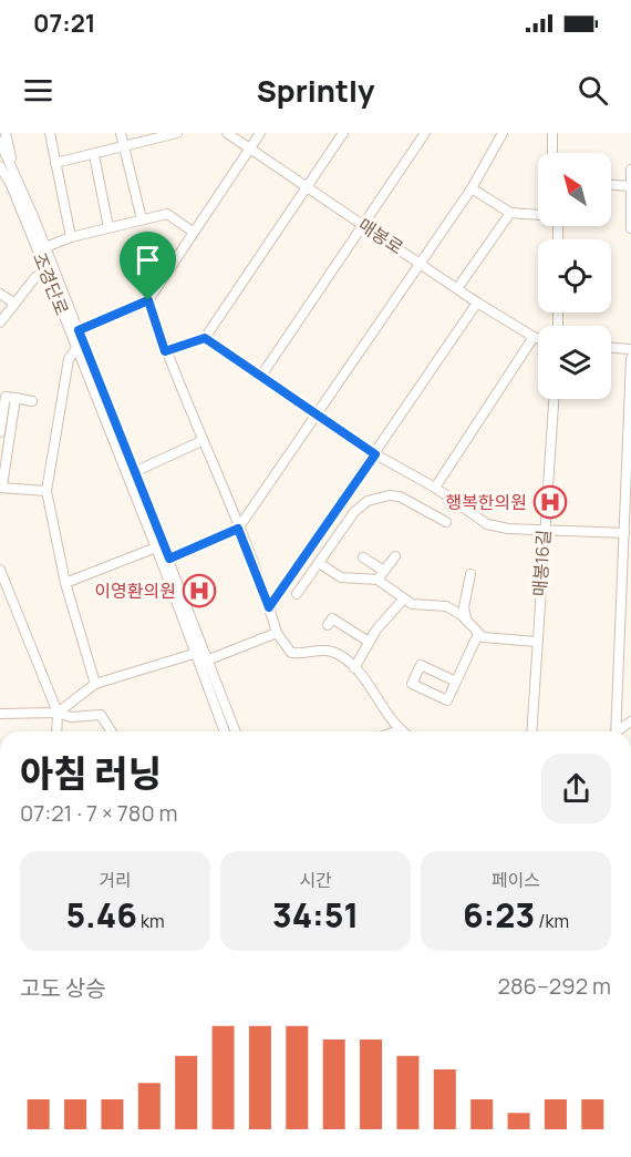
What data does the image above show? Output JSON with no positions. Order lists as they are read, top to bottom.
{
  "streets": {
    "street": ["매봉로", "조경단로", "매봉16길"]
  },
  "places": {
    "hospital": ["행복한의원", "이영환의원"]
  },
  "north": "top left",
  "page": {
    "status": "07:21",
    "header": "Sprintly",
    "heading": ["아침 러닝", "07:21 · 7 × 780 m"],
    "stats": [
      ["거리", "5.46 km"],
      ["시간", "34:51"],
      ["페이스", "6:23 /km"]
    ],
    "chart": ["고도 상승", "286–292 m"]
  }
}
